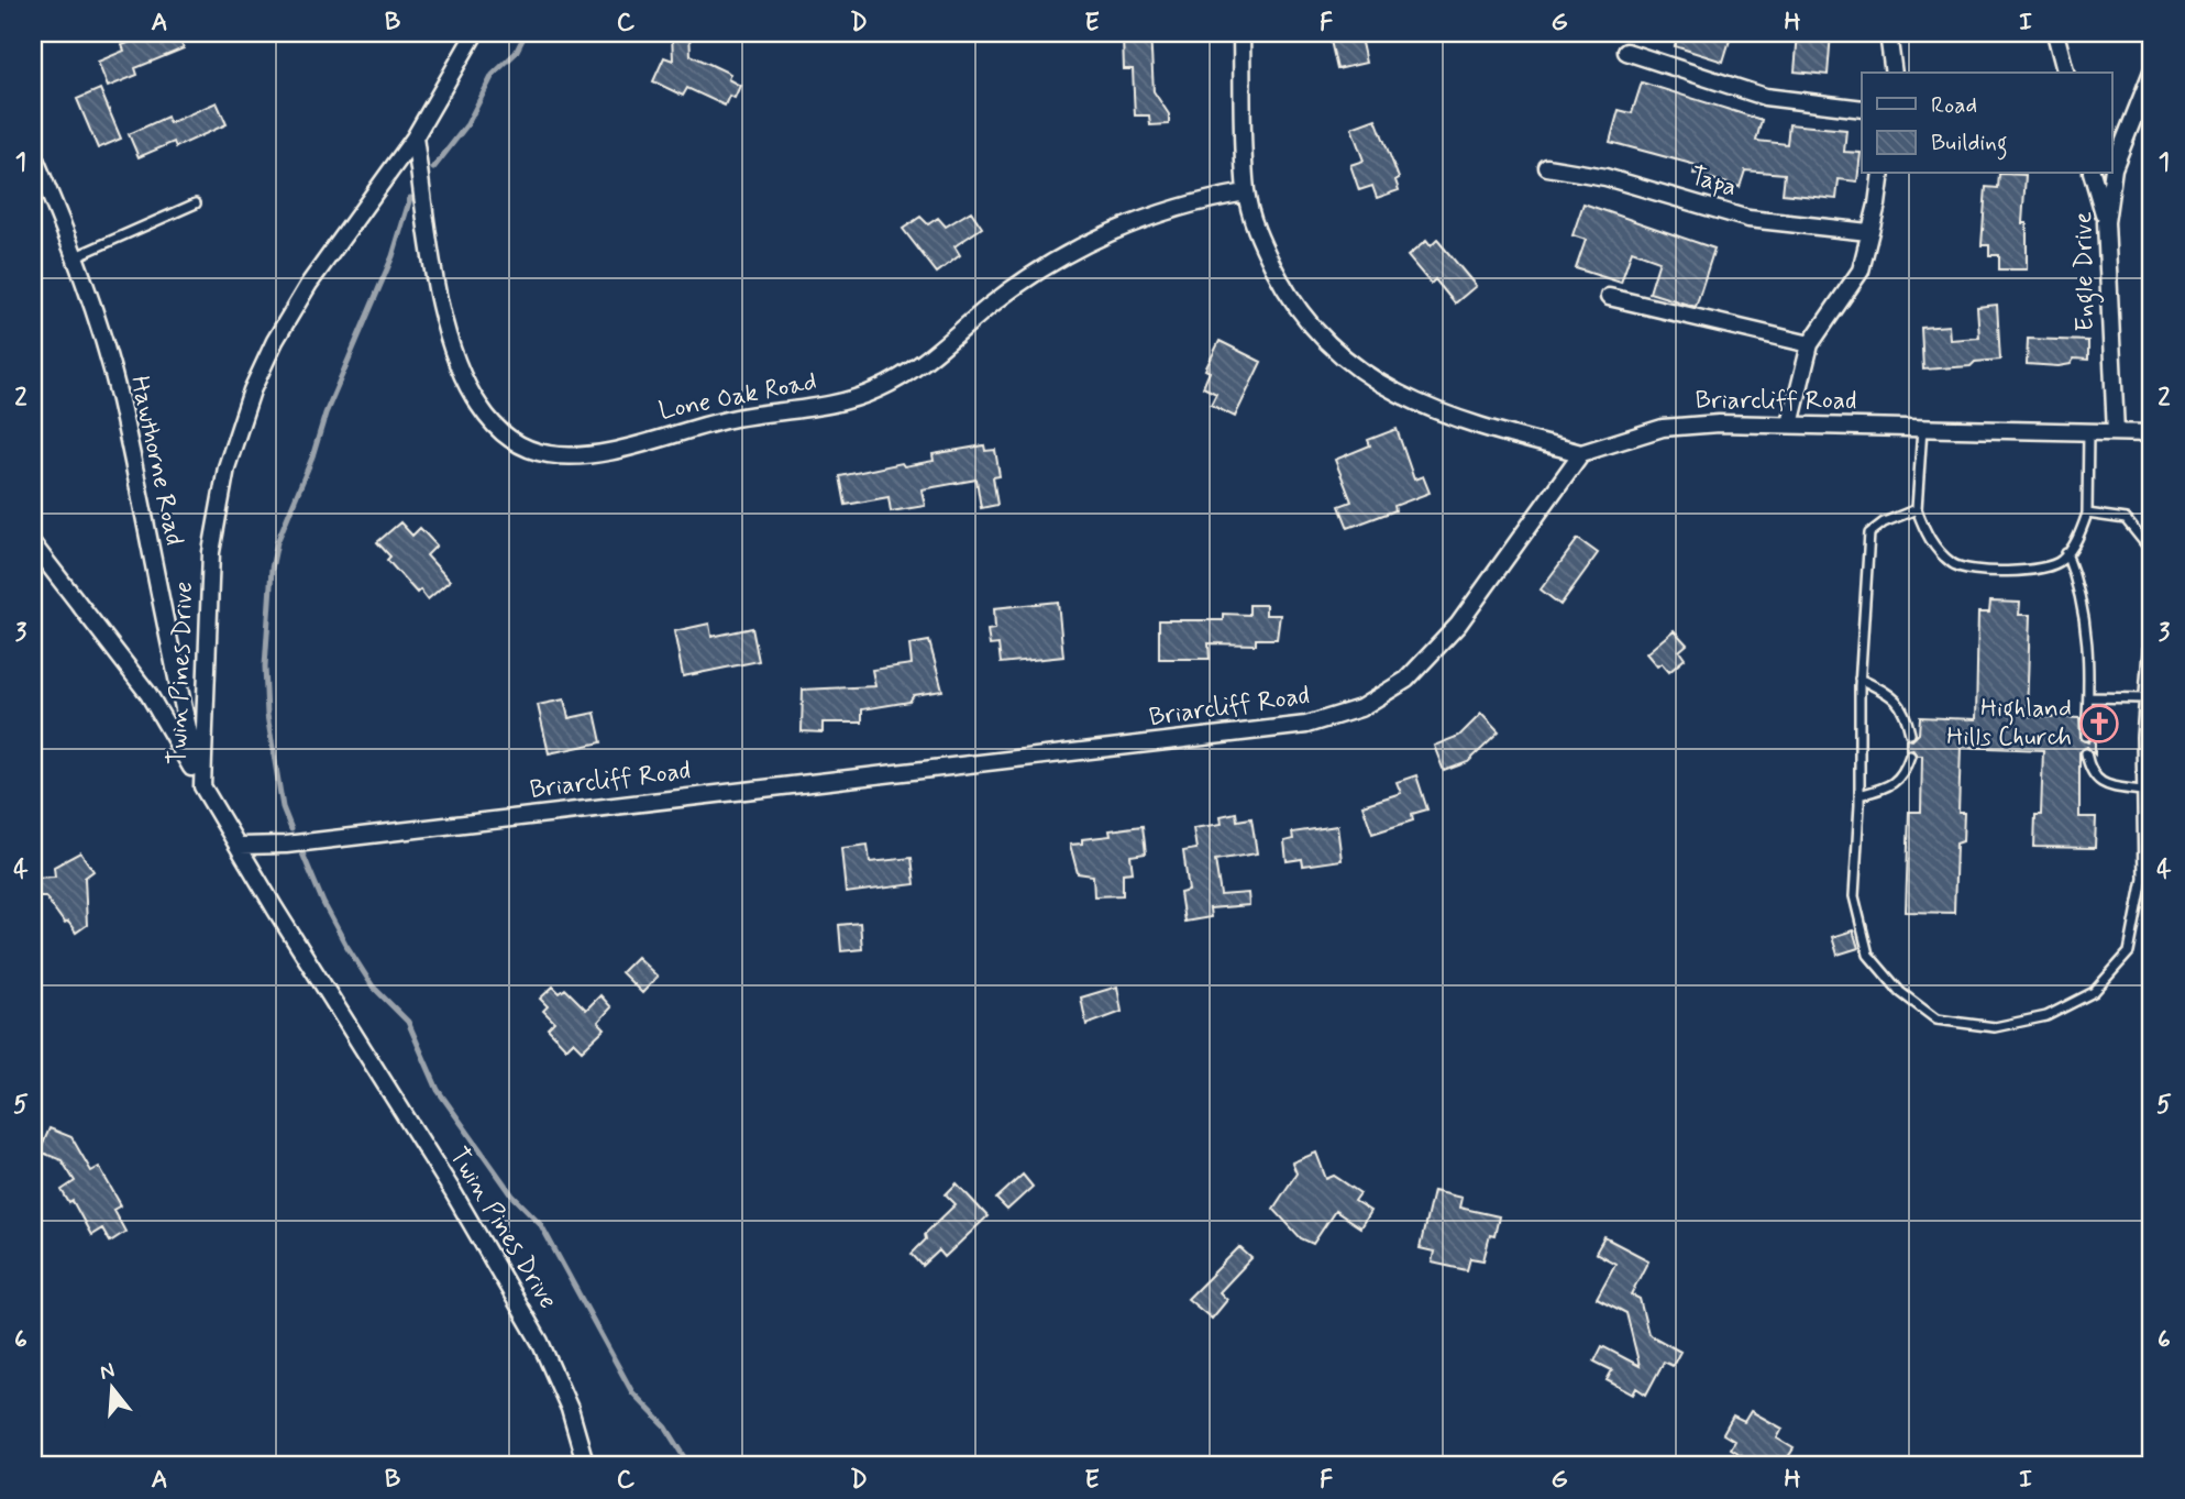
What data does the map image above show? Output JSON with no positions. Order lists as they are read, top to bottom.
{
  "streets": {
    "street": [
      "Tapa",
      "Engle Drive",
      "Lone Oak Road",
      "Briarcliff Road",
      "Hawthorne Road",
      "Twin Pines Drive"
    ]
  },
  "crossings": [
    ["Engle Drive", "Briarcliff Road"],
    ["Lone Oak Road", "Twin Pines Drive"],
    ["Briarcliff Road", "Twin Pines Drive"],
    ["Hawthorne Road", "Twin Pines Drive"]
  ],
  "places": {
    "church": ["Highland Hills Church"]
  },
  "legend": ["Road", "Building"],
  "north": "top",
  "grid": {
    "columns": [
      "A",
      "B",
      "C",
      "D",
      "E",
      "F",
      "G",
      "H",
      "I"
    ],
    "rows": [
      "1",
      "2",
      "3",
      "4",
      "5",
      "6"
    ]
  }
}
